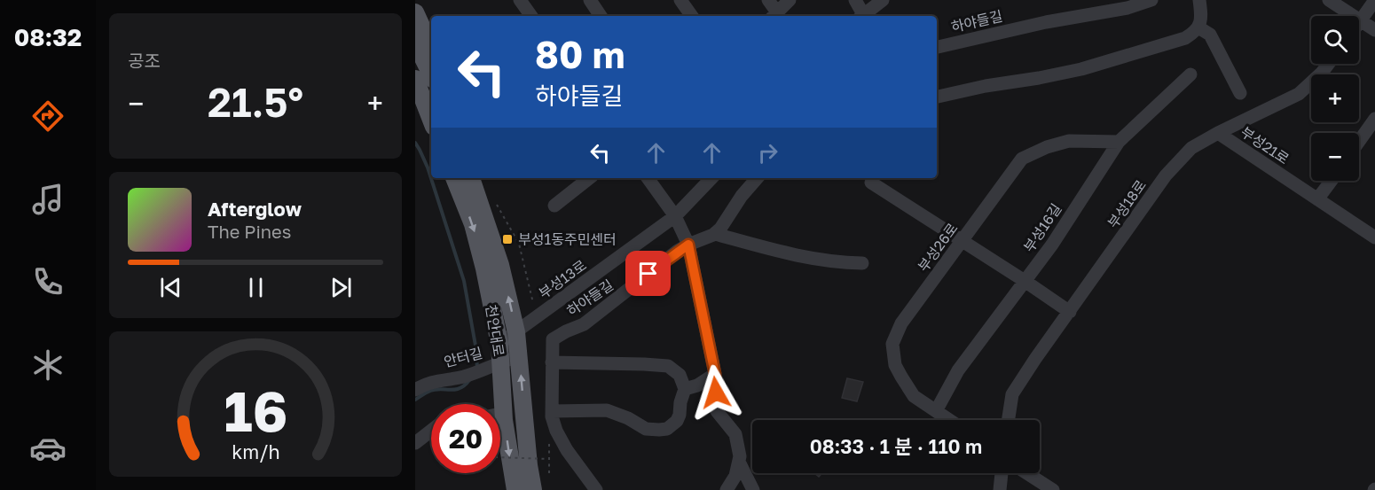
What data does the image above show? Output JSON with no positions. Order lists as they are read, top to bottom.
{
  "streets": {
    "main road": ["천안대로"],
    "street": [
      "하야들길",
      "부성21로",
      "부성18로",
      "부성16길",
      "부성26로",
      "부성13로",
      "안터길"
    ]
  },
  "crossings": [
    ["부성21로", "부성18로"],
    ["부성16길", "부성26로"],
    ["부성13로", "천안대로"],
    ["천안대로", "안터길"]
  ],
  "places": {
    "transit": ["부성1동주민센터"]
  },
  "page": {
    "tabs": "08:32",
    "tile": "공조",
    "map_buttons": ["+", "−"],
    "turn": ["80 m", "하야들길"],
    "heat": ["−", "21.5°", "+"],
    "song": ["Afterglow", "The Pines"],
    "limit": "20",
    "trip": "08:33 · 1 분 · 110 m",
    "gauge": ["16", "km/h"]
  }
}
